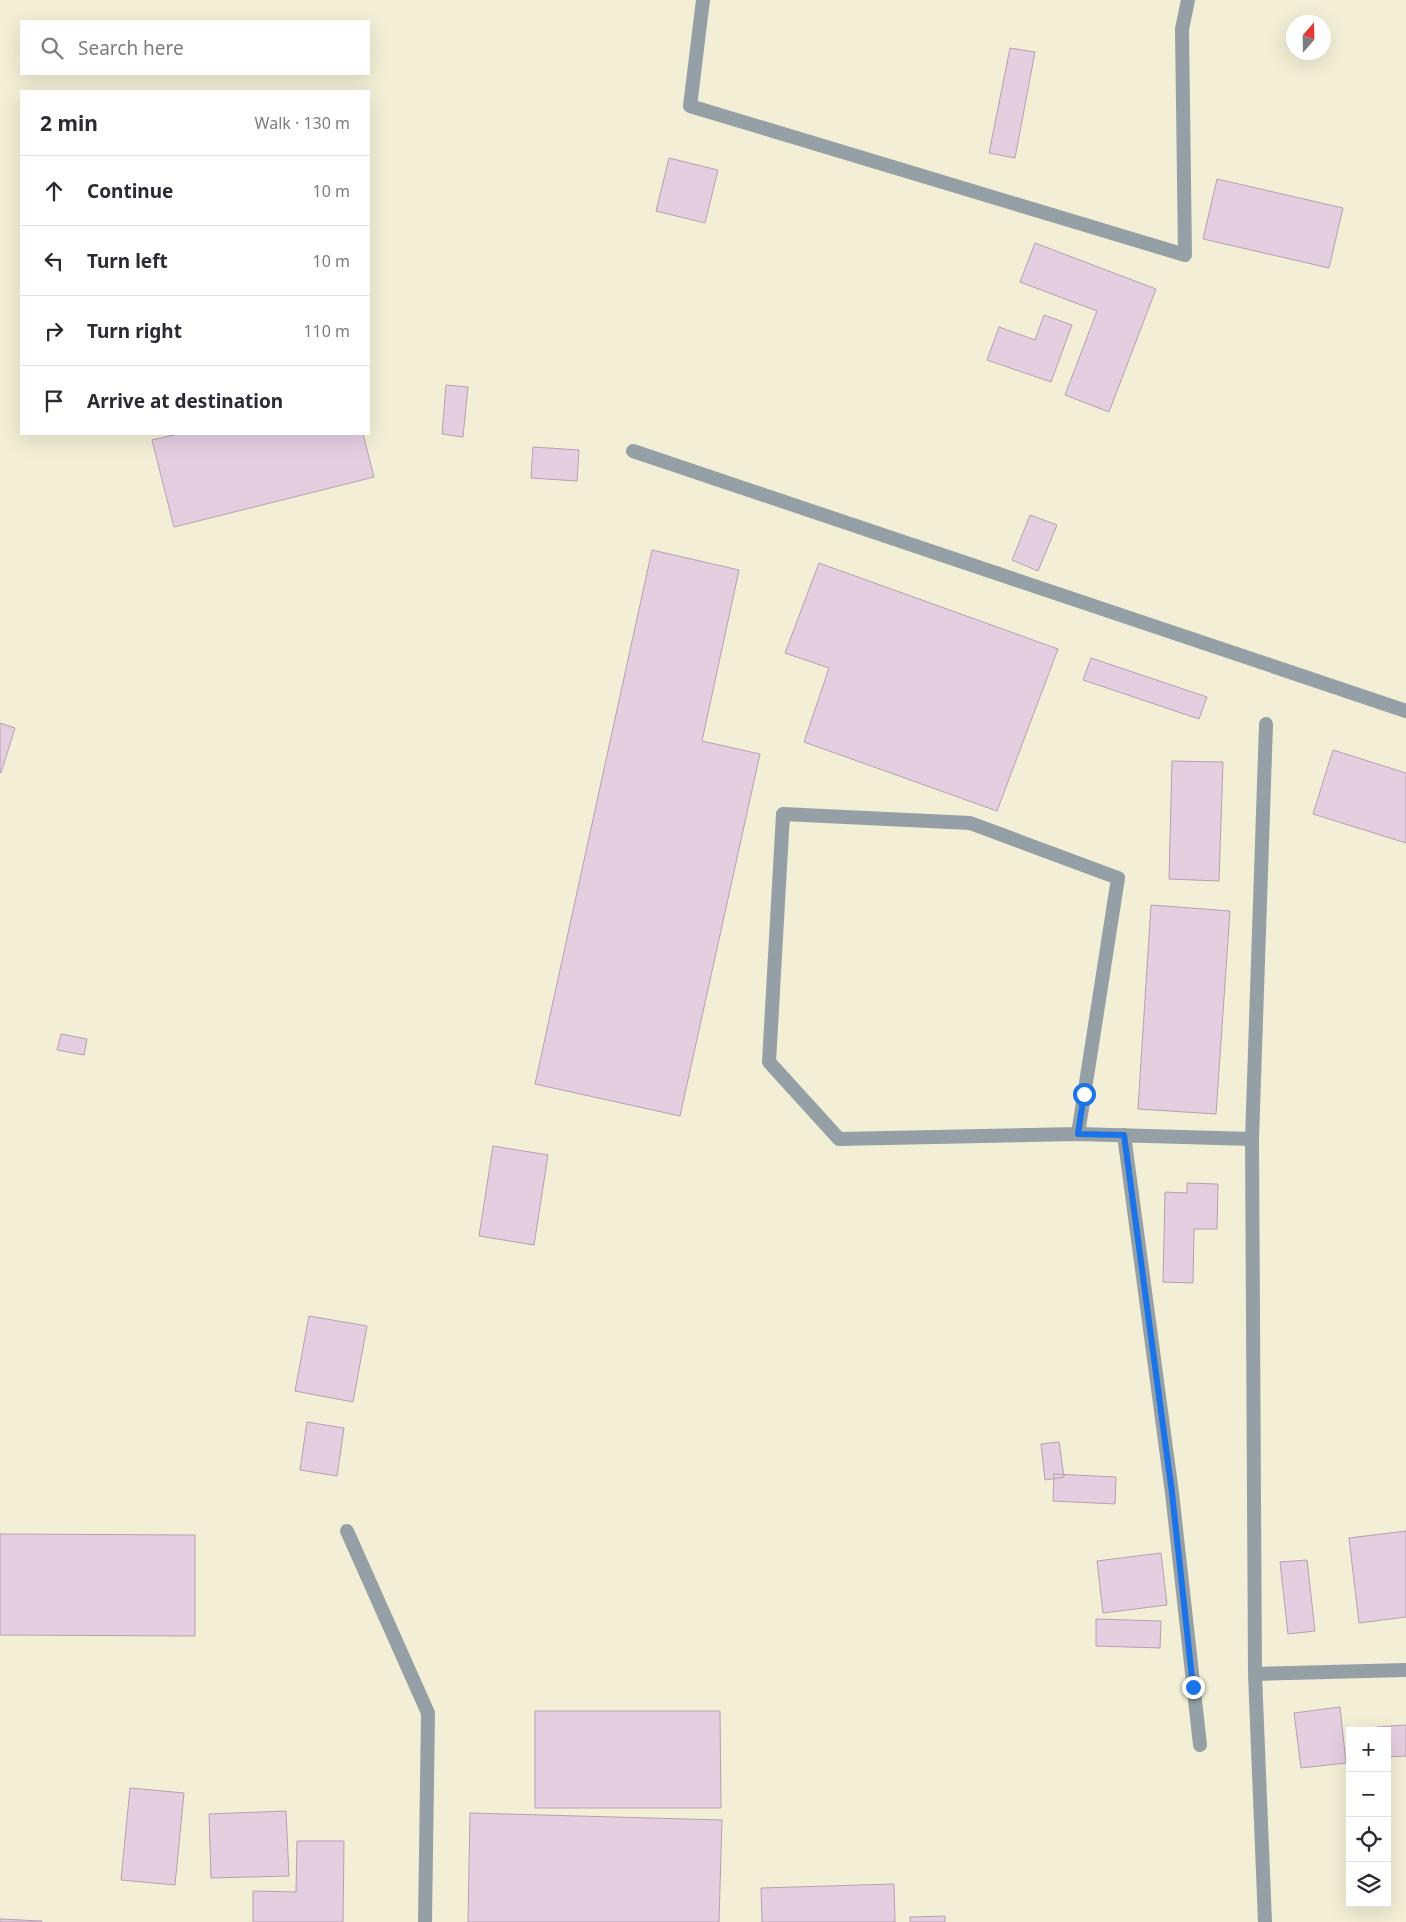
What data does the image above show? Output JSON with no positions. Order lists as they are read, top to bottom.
{
  "north": "top",
  "page": {
    "search": "Search here",
    "heading": ["2 min", "Walk · 130 m"],
    "list": [
      ["Continue", "10 m"],
      ["Turn left", "10 m"],
      ["Turn right", "110 m"],
      "Arrive at destination"
    ],
    "map_buttons": ["+", "−"]
  }
}
